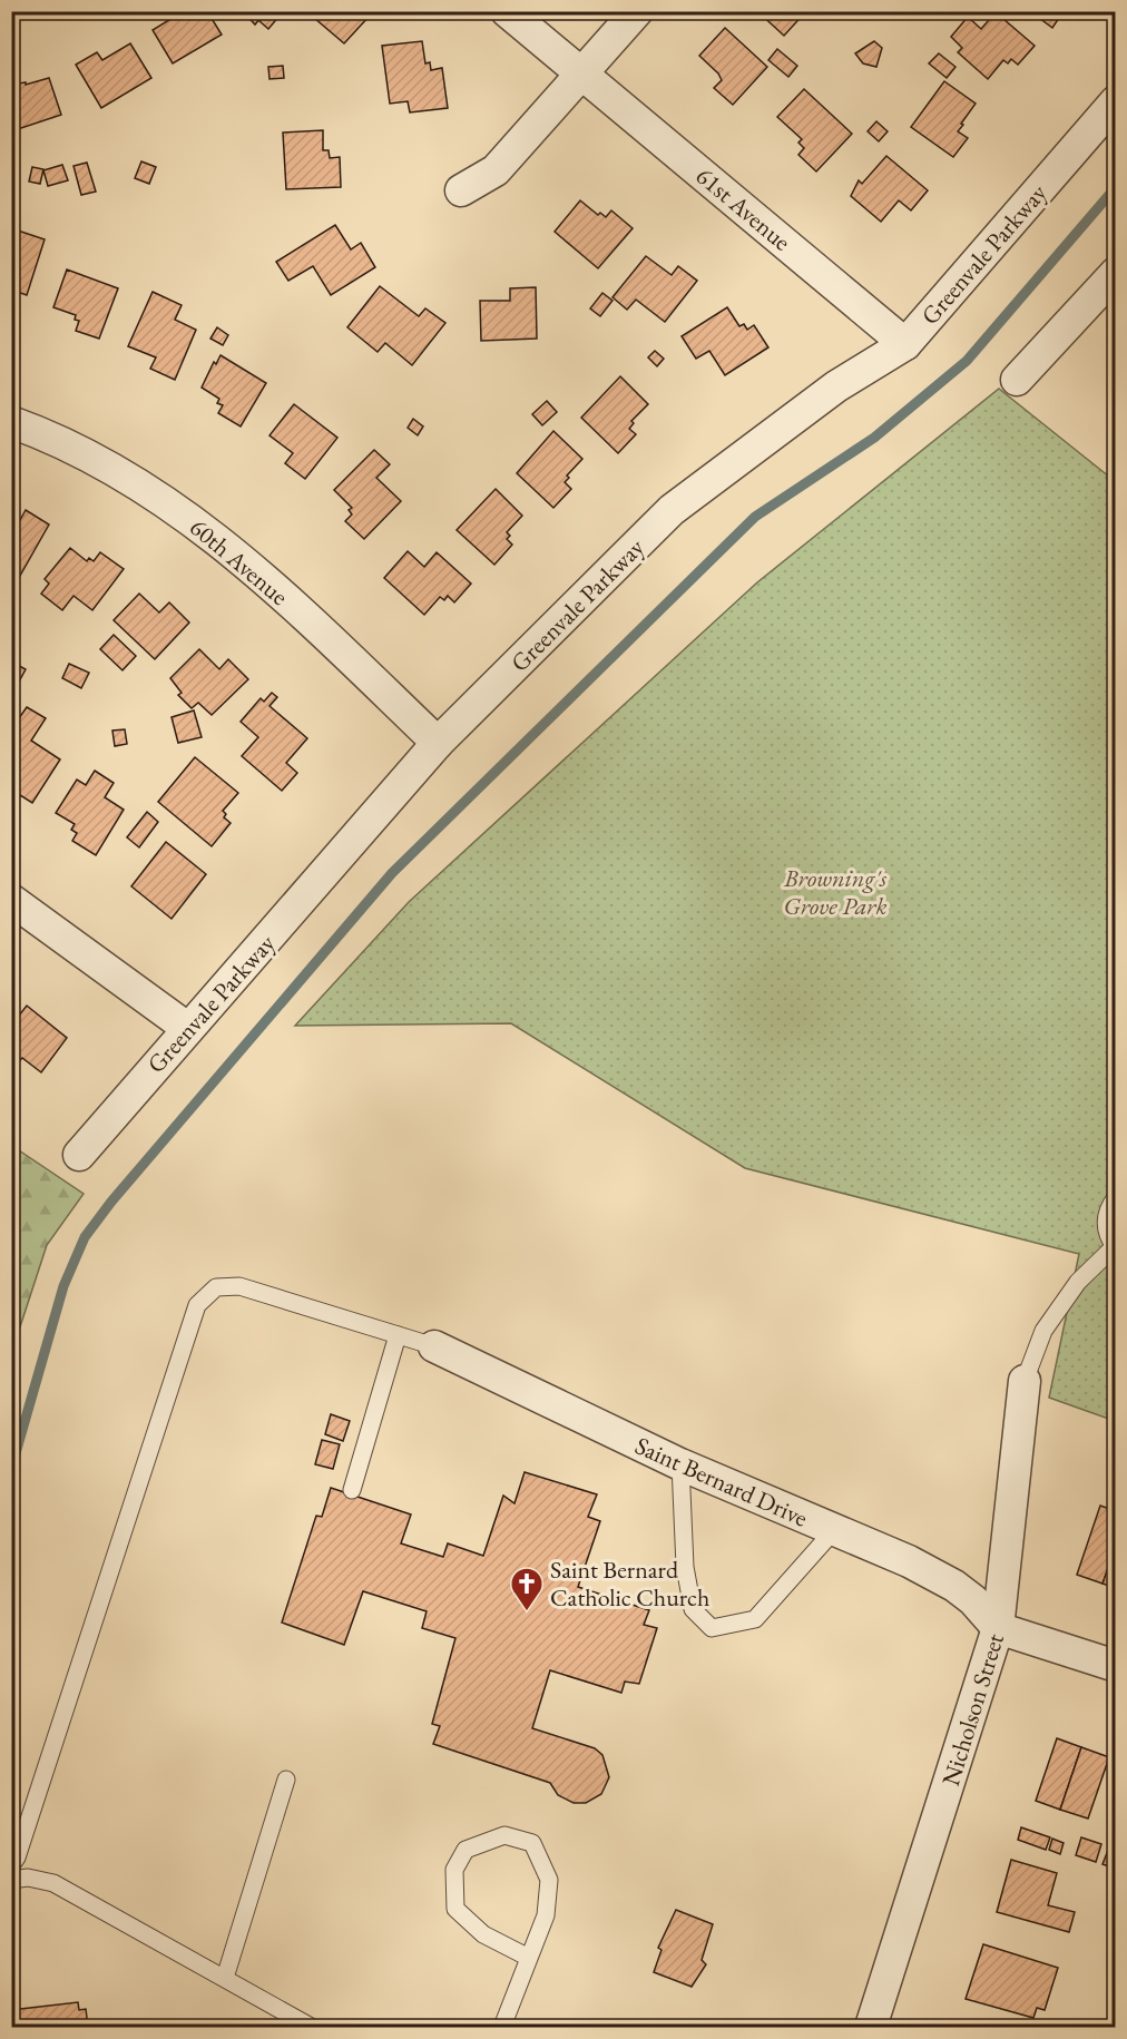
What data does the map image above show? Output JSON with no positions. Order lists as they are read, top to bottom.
{
  "streets": {
    "street": [
      "61st Avenue",
      "Greenvale Parkway",
      "60th Avenue",
      "Saint Bernard Drive",
      "Nicholson Street"
    ]
  },
  "crossings": [
    ["61st Avenue", "Greenvale Parkway"],
    ["Greenvale Parkway", "60th Avenue"],
    ["Saint Bernard Drive", "Nicholson Street"]
  ],
  "parks": ["Browning's Grove Park"],
  "places": {
    "church": ["Saint Bernard Catholic Church"]
  }
}
